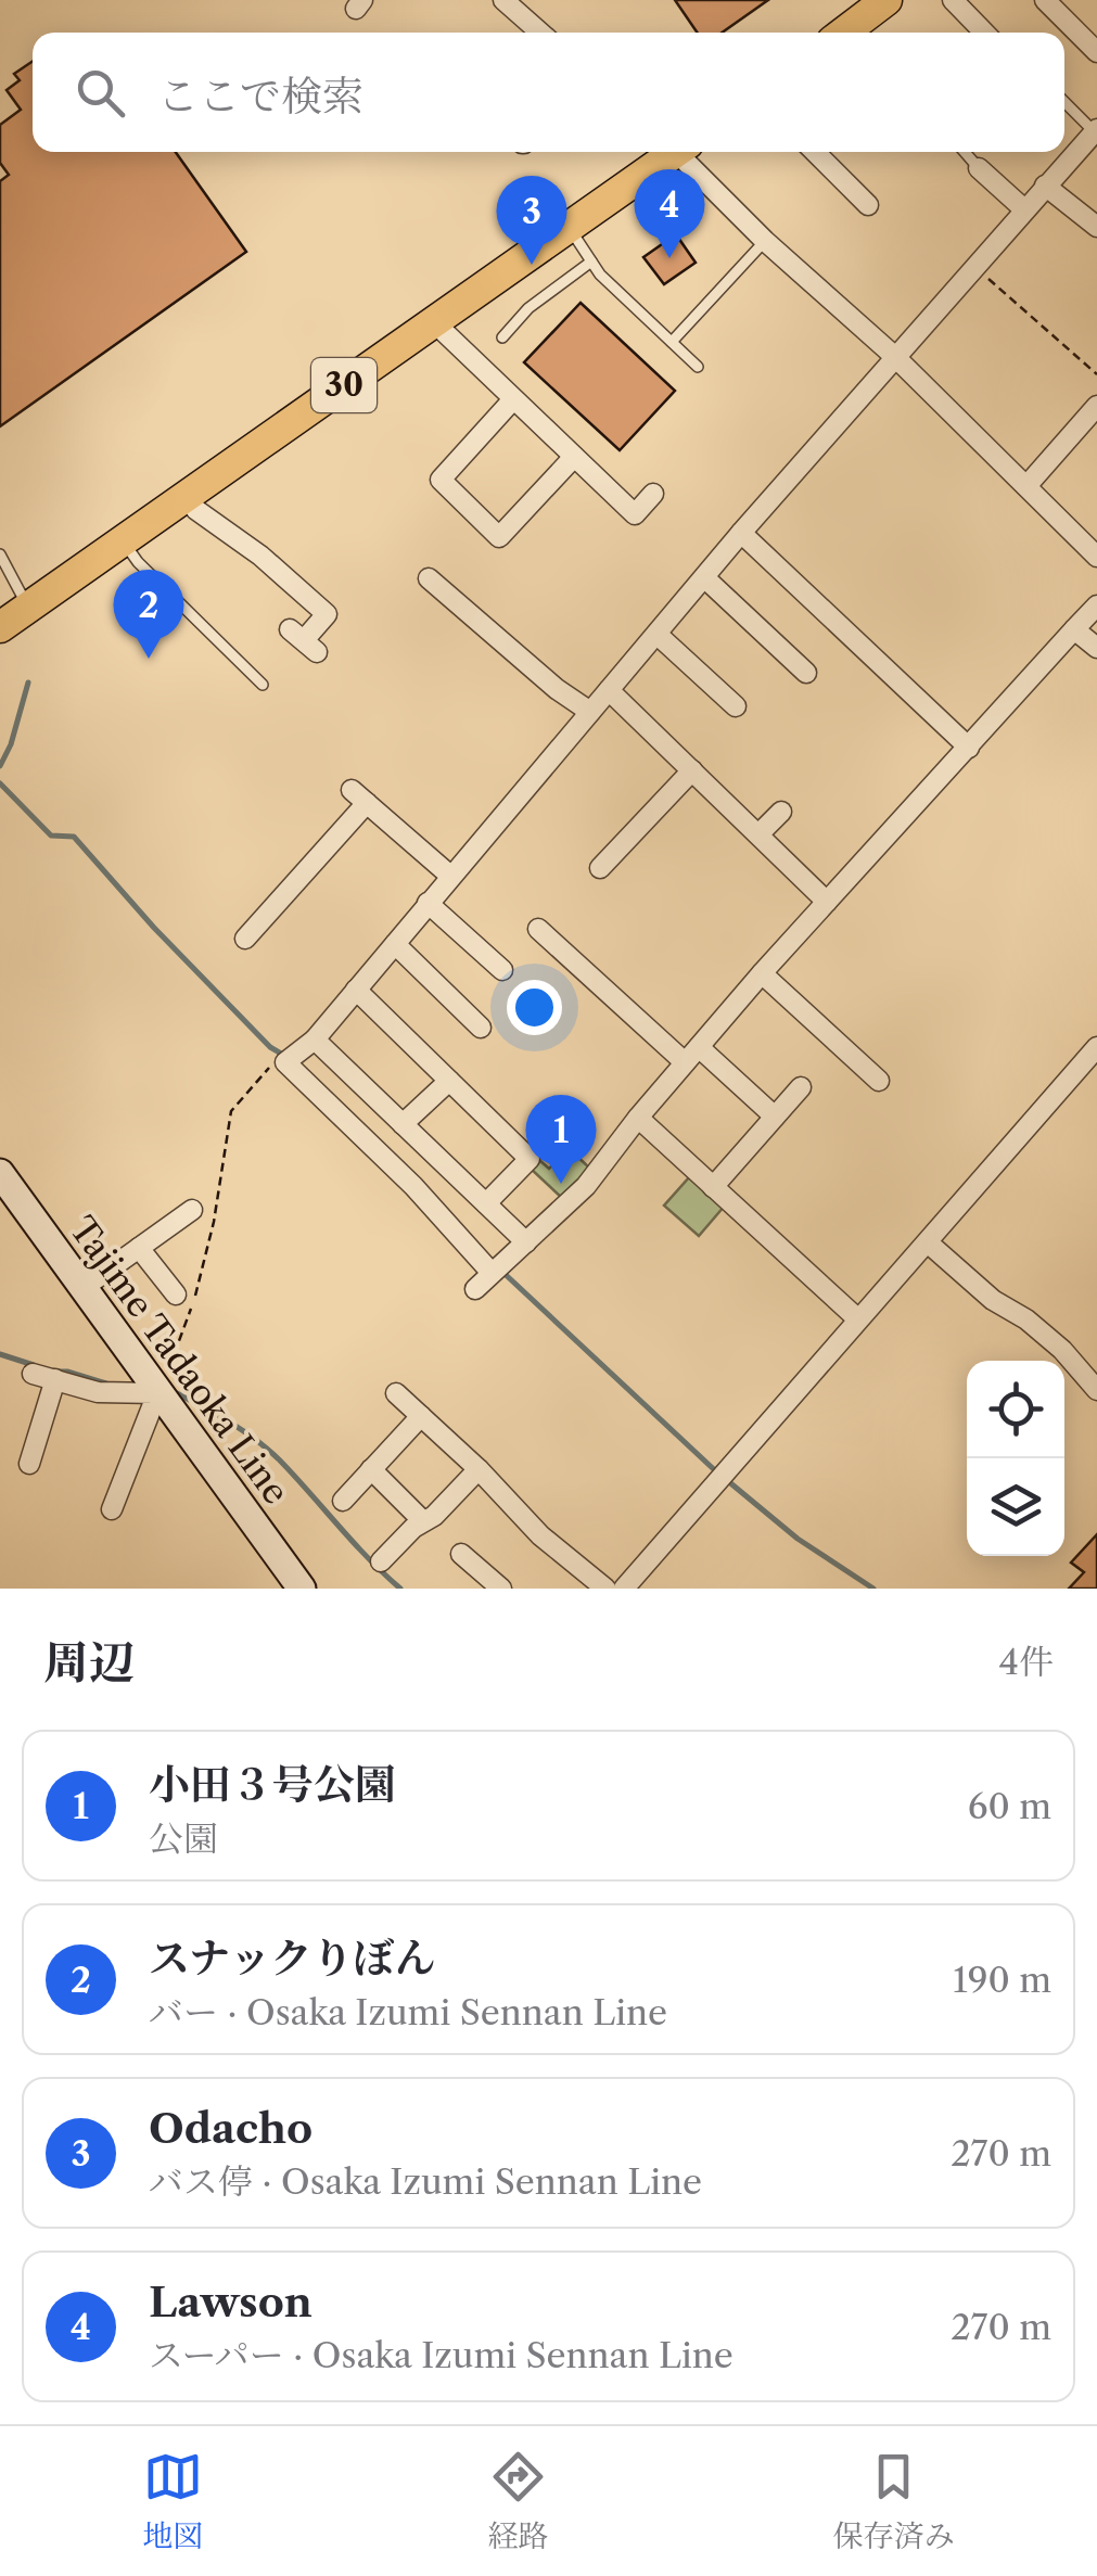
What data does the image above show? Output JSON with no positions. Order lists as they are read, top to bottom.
{
  "streets": {
    "main road": ["30", "Tajime Tadaoka Line"]
  },
  "page": {
    "search": "ここで検索",
    "pins": [
      "4",
      "3",
      "2",
      "1"
    ],
    "heading": ["周辺", "4件"],
    "list": [
      {
        "mark": "1",
        "name": "小田３号公園",
        "note": "公園",
        "value": "60 m"
      },
      {
        "mark": "2",
        "name": "スナックりぼん",
        "note": "バー · Osaka Izumi Sennan Line",
        "value": "190 m"
      },
      {
        "mark": "3",
        "name": "Odacho",
        "note": "バス停 · Osaka Izumi Sennan Line",
        "value": "270 m"
      },
      {
        "mark": "4",
        "name": "Lawson",
        "note": "スーパー · Osaka Izumi Sennan Line",
        "value": "270 m"
      }
    ],
    "nav": ["地図", "経路", "保存済み"]
  }
}
